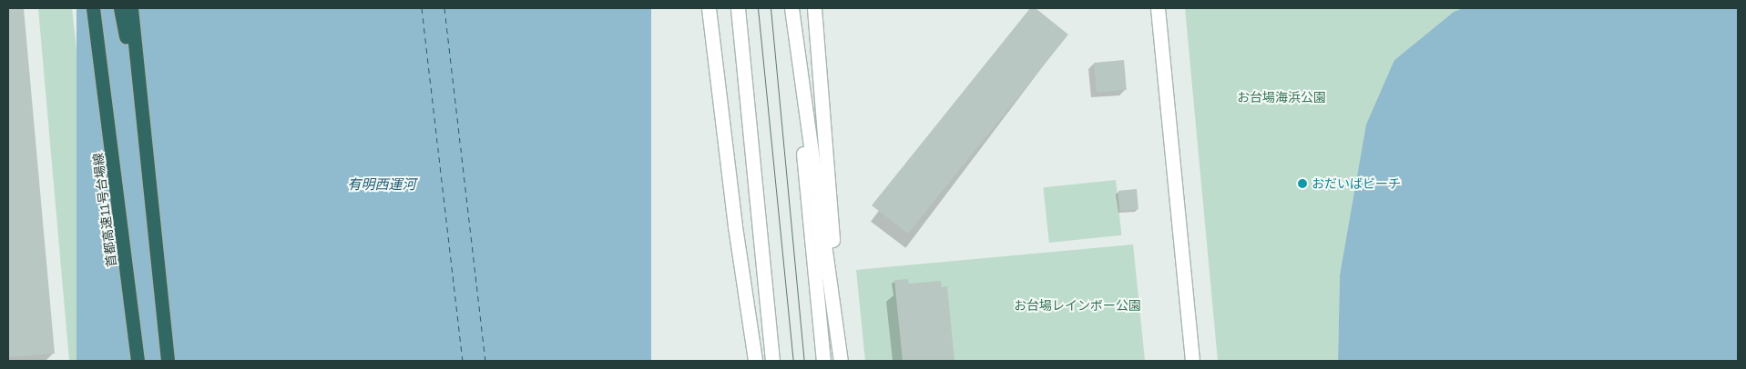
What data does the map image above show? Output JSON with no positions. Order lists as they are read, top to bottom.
{
  "streets": {
    "highway": ["首都高速11号台場線"]
  },
  "water": ["有明西運河"],
  "parks": ["お台場海浜公園", "お台場レインボー公園"],
  "places": ["おだいばビーチ"]
}
